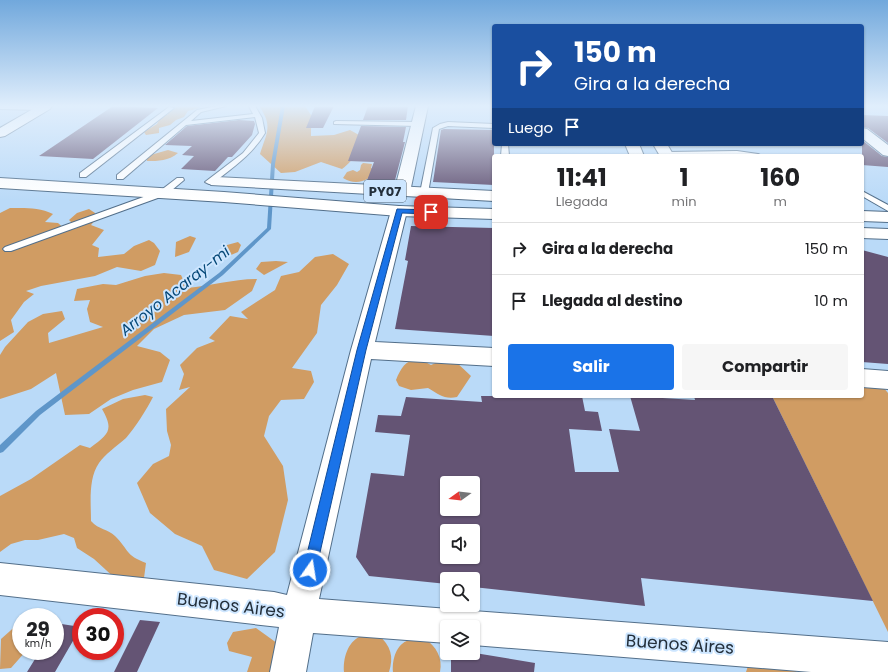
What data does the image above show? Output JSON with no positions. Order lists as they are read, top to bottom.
{
  "streets": {
    "main road": ["PY07", "Buenos Aires"]
  },
  "water": ["Arroyo Acaray-mi"],
  "north": "left",
  "page": {
    "turn": ["150 m", "Gira a la derecha"],
    "then": "Luego",
    "eta": [
      "11:41",
      "Llegada",
      "1",
      "min",
      "160",
      "m"
    ],
    "list": [
      {
        "name": "Gira a la derecha",
        "value": "150 m"
      },
      {
        "name": "Llegada al destino",
        "value": "10 m"
      }
    ],
    "buttons": ["Salir", "Compartir"],
    "speed": "29 km/h",
    "limit": "30"
  }
}
